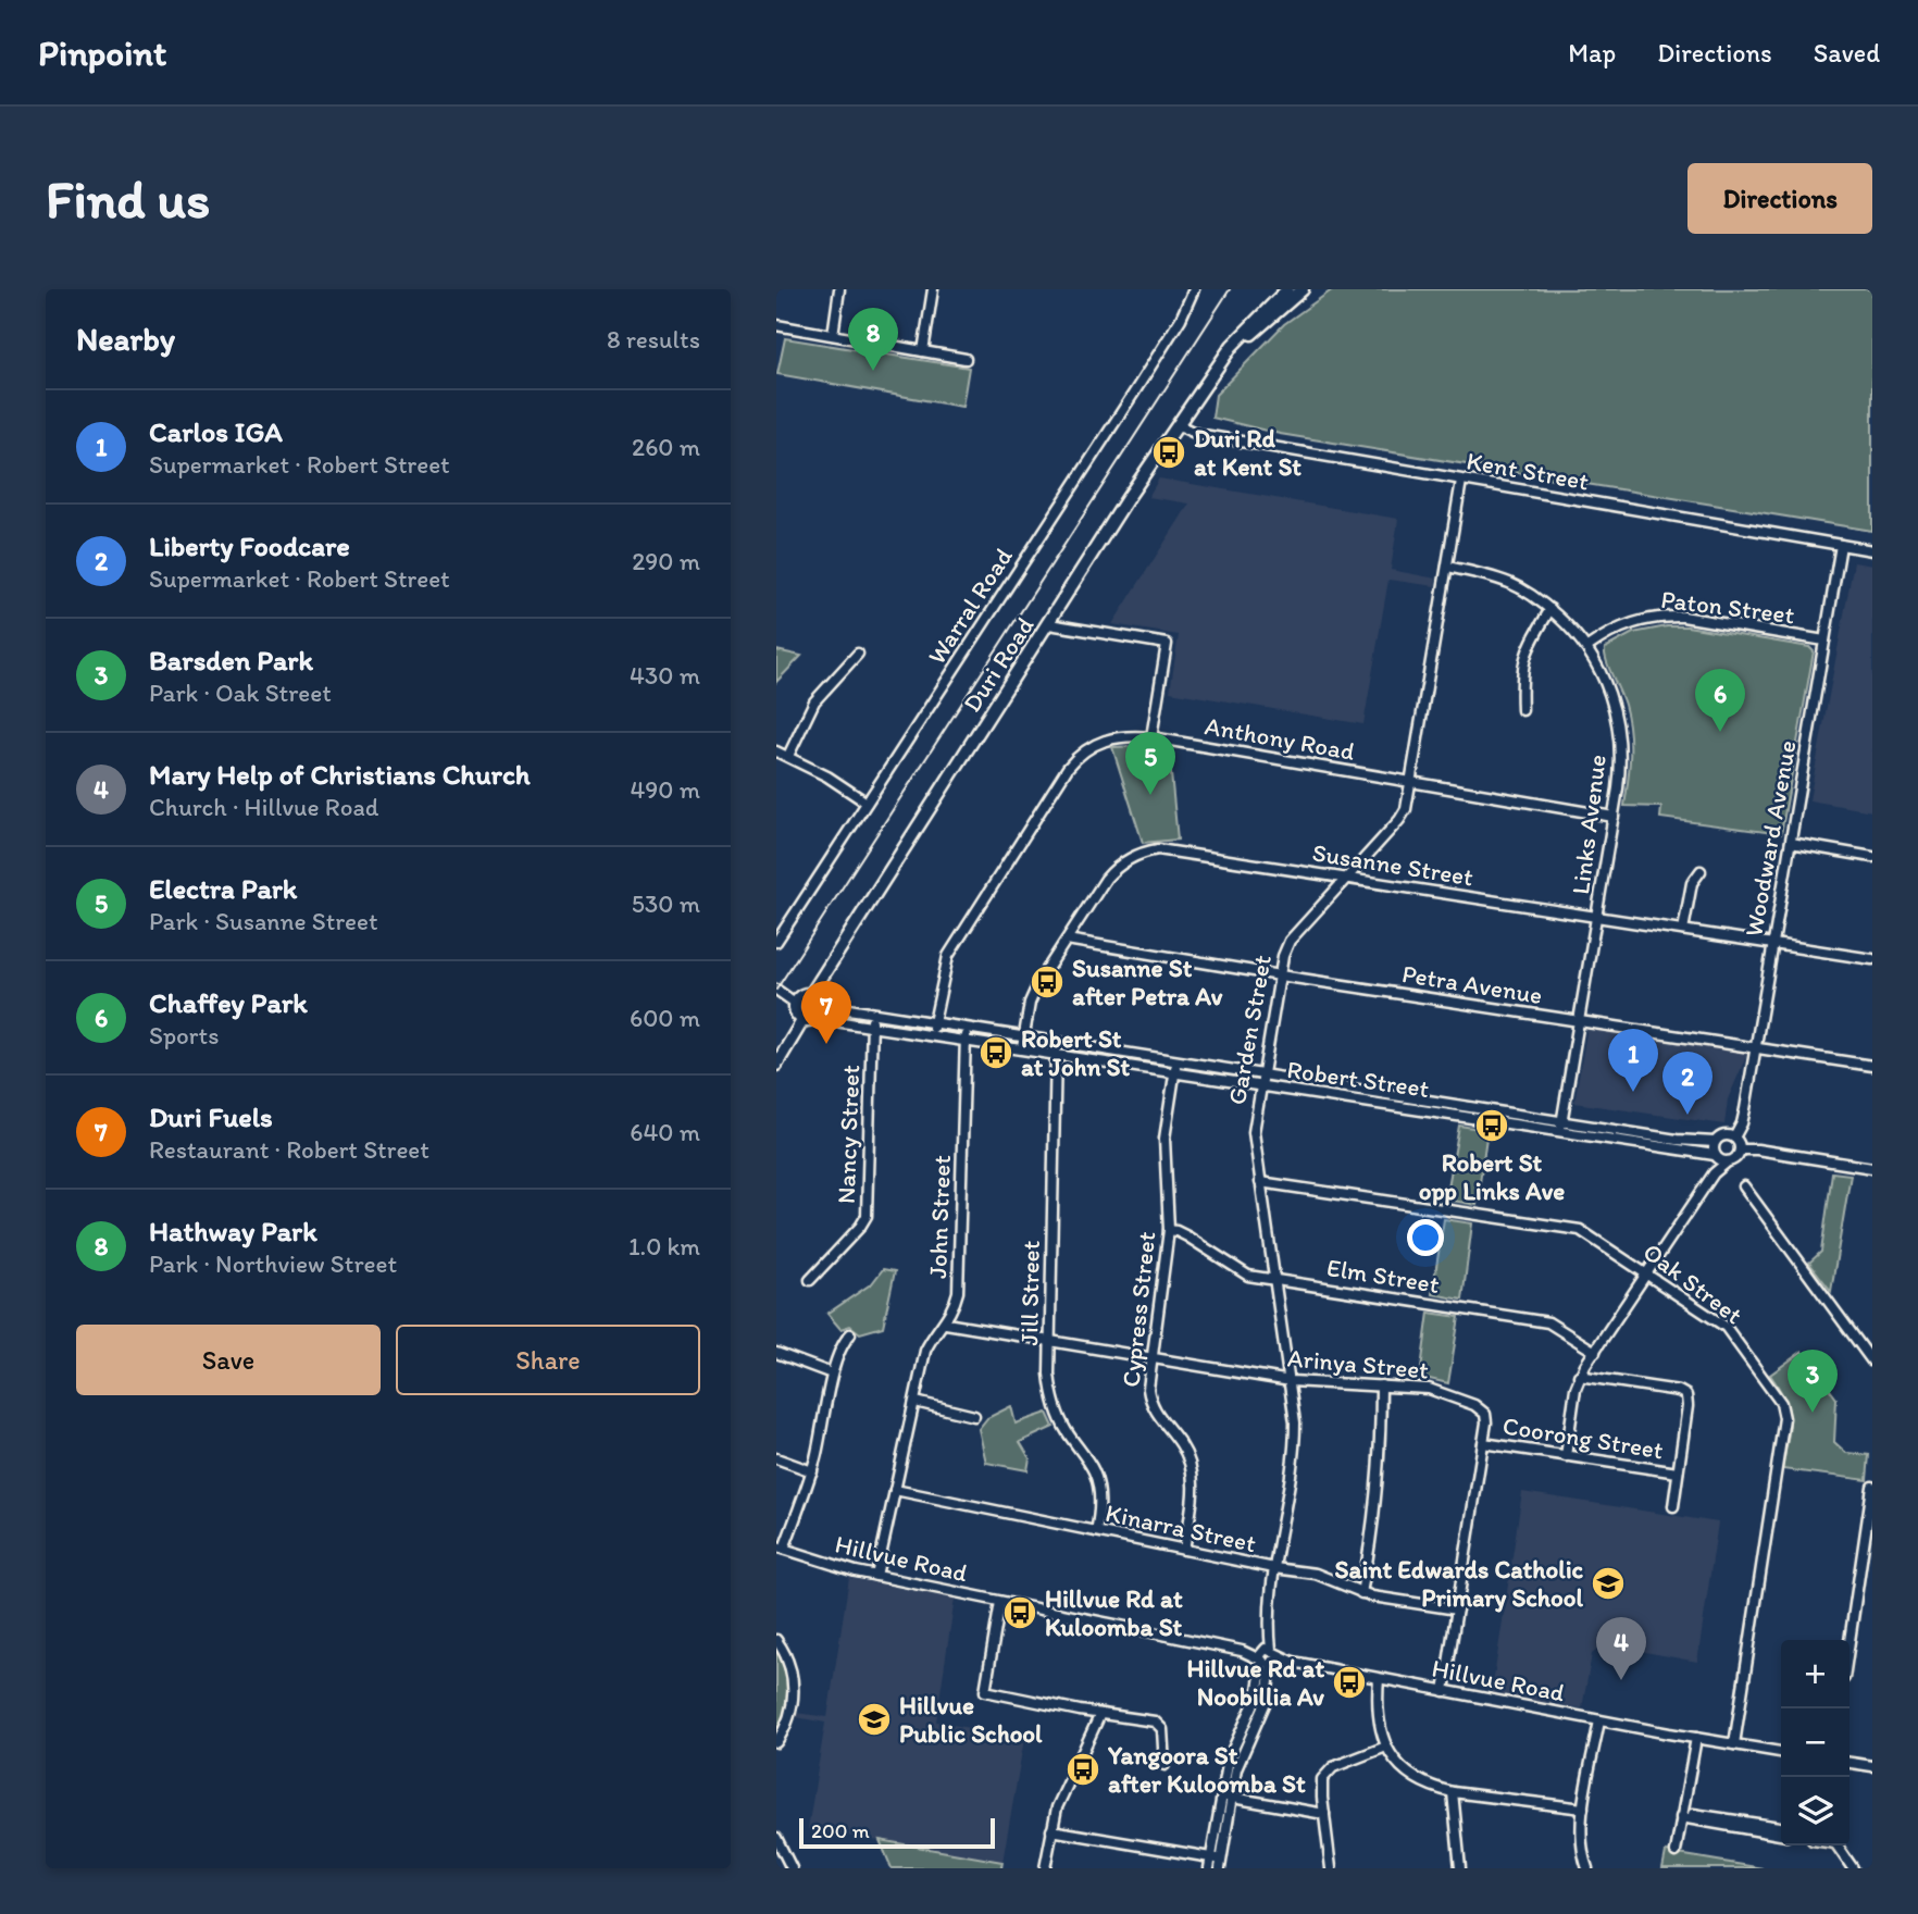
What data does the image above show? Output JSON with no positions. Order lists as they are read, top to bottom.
{
  "streets": {
    "main road": ["Duri Road"],
    "street": [
      "Kent Street",
      "Warral Road",
      "Paton Street",
      "Anthony Road",
      "Links Avenue",
      "Woodward Avenue",
      "Susanne Street",
      "Petra Avenue",
      "Garden Street",
      "Robert Street",
      "Nancy Street",
      "John Street",
      "Elm Street",
      "Oak Street",
      "Jill Street",
      "Cypress Street",
      "Arinya Street",
      "Coorong Street",
      "Kinarra Street",
      "Hillvue Road"
    ]
  },
  "crossings": [
    ["Kent Street", "Duri Road"],
    ["Kent Street", "Woodward Avenue"],
    ["Kent Street", "Garden Street"],
    ["Paton Street", "Links Avenue"],
    ["Paton Street", "Woodward Avenue"],
    ["Duri Road", "Robert Street"],
    ["Anthony Road", "Links Avenue"],
    ["Anthony Road", "Garden Street"],
    ["Anthony Road", "Robert Street"],
    ["Links Avenue", "Susanne Street"],
    ["Links Avenue", "Petra Avenue"],
    ["Links Avenue", "Garden Street"],
    ["Links Avenue", "Robert Street"],
    ["Woodward Avenue", "Susanne Street"],
    ["Woodward Avenue", "Petra Avenue"],
    ["Woodward Avenue", "Robert Street"],
    ["Susanne Street", "Petra Avenue"],
    ["Susanne Street", "Garden Street"],
    ["Susanne Street", "Robert Street"],
    ["Petra Avenue", "Garden Street"],
    ["Garden Street", "Robert Street"],
    ["Garden Street", "Elm Street"],
    ["Garden Street", "Oak Street"],
    ["Garden Street", "Arinya Street"],
    ["Garden Street", "Kinarra Street"],
    ["Garden Street", "Hillvue Road"],
    ["Robert Street", "Nancy Street"],
    ["Robert Street", "John Street"],
    ["Robert Street", "Jill Street"],
    ["Robert Street", "Cypress Street"],
    ["John Street", "Arinya Street"],
    ["John Street", "Kinarra Street"],
    ["John Street", "Hillvue Road"],
    ["Elm Street", "Cypress Street"],
    ["Oak Street", "Hillvue Road"],
    ["Jill Street", "Arinya Street"],
    ["Jill Street", "Kinarra Street"],
    ["Cypress Street", "Arinya Street"],
    ["Cypress Street", "Kinarra Street"],
    ["Arinya Street", "Coorong Street"],
    ["Arinya Street", "Kinarra Street"],
    ["Arinya Street", "Hillvue Road"]
  ],
  "places": {
    "bus stop": [
      "Duri Rd at Kent St",
      "Susanne St after Petra Av",
      "Robert St at John St",
      "Robert St opp Links Ave",
      "Hillvue Rd at Kuloomba St",
      "Hillvue Rd at Noobillia Av",
      "Yangoora St after Kuloomba St"
    ],
    "school or university": ["Saint Edwards Catholic Primary School", "Hillvue Public School"]
  },
  "scale_bar": "200 m",
  "page": {
    "header": "Pinpoint",
    "nav": ["Map", "Directions", "Saved"],
    "buttons": [
      "Directions",
      ["Save", "Share"]
    ],
    "title": "Find us",
    "heading": ["Nearby", "8 results"],
    "pins": [
      "8",
      "6",
      "5",
      "7",
      "1",
      "2",
      "3",
      "4"
    ],
    "list": [
      {
        "mark": "1",
        "name": "Carlos IGA",
        "note": "Supermarket · Robert Street",
        "value": "260 m"
      },
      {
        "mark": "2",
        "name": "Liberty Foodcare",
        "note": "Supermarket · Robert Street",
        "value": "290 m"
      },
      {
        "mark": "3",
        "name": "Barsden Park",
        "note": "Park · Oak Street",
        "value": "430 m"
      },
      {
        "mark": "4",
        "name": "Mary Help of Christians Church",
        "note": "Church · Hillvue Road",
        "value": "490 m"
      },
      {
        "mark": "5",
        "name": "Electra Park",
        "note": "Park · Susanne Street",
        "value": "530 m"
      },
      {
        "mark": "6",
        "name": "Chaffey Park",
        "note": "Sports",
        "value": "600 m"
      },
      {
        "mark": "7",
        "name": "Duri Fuels",
        "note": "Restaurant · Robert Street",
        "value": "640 m"
      },
      {
        "mark": "8",
        "name": "Hathway Park",
        "note": "Park · Northview Street",
        "value": "1.0 km"
      }
    ],
    "map_buttons": ["+", "−"],
    "scale": "200 m"
  }
}
